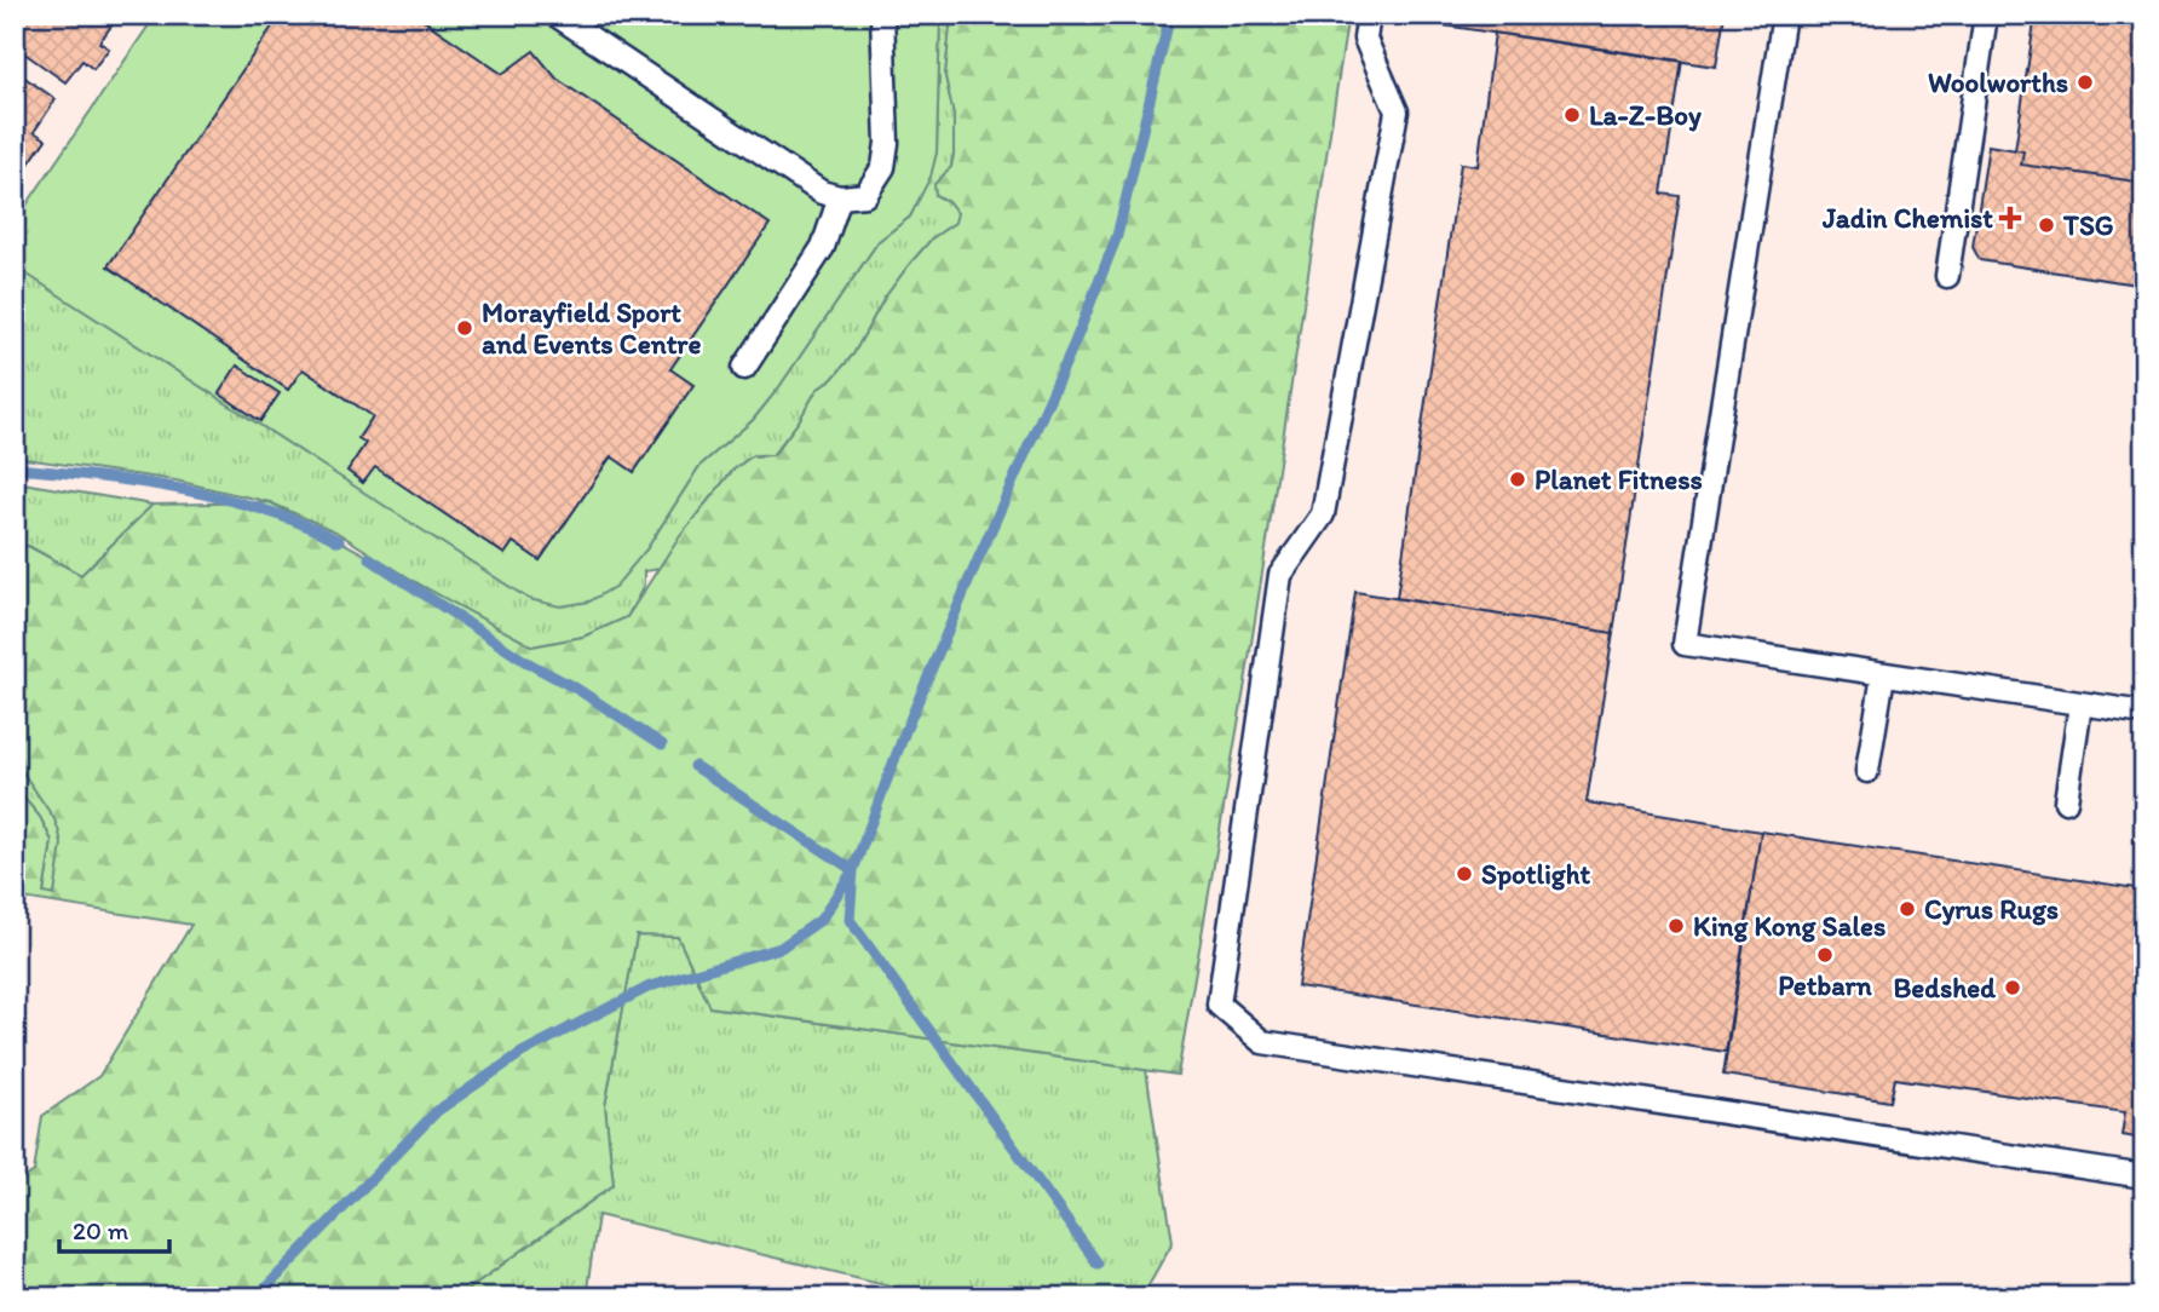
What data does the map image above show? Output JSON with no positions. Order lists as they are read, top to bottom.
{
  "places": {
    "other": [
      "Woolworths",
      "La-Z-Boy",
      "TSG",
      "Morayfield Sport and Events Centre",
      "Planet Fitness",
      "Spotlight",
      "Cyrus Rugs",
      "King Kong Sales",
      "Petbarn",
      "Bedshed"
    ],
    "health": ["Jadin Chemist"]
  },
  "scale_bar": "20 m"
}
